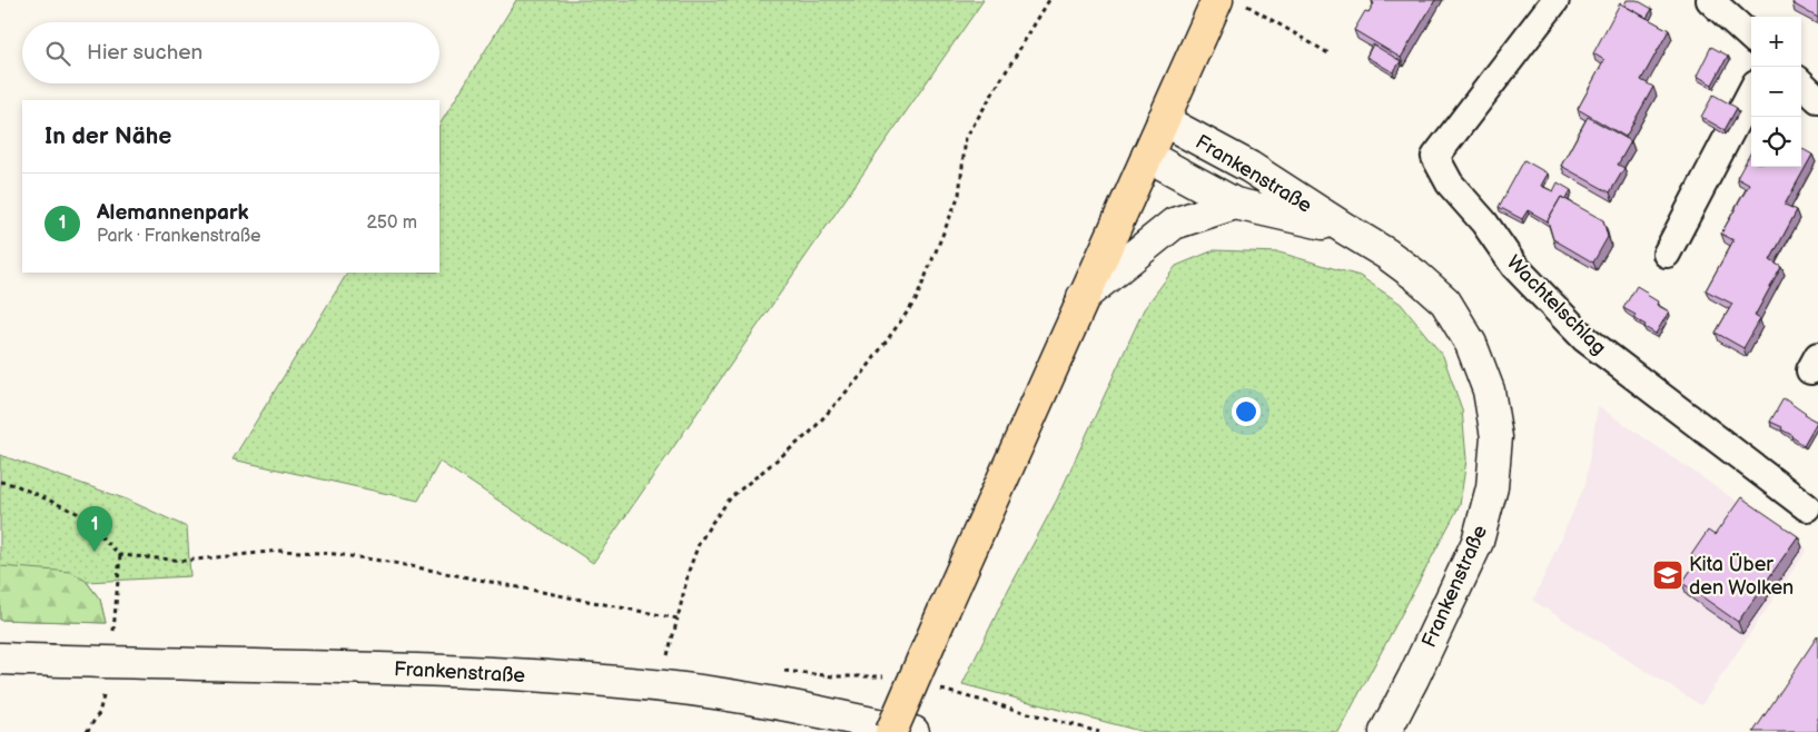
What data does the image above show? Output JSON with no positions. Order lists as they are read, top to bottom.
{
  "streets": {
    "main road": ["Frankenstraße"],
    "street": ["Wachtelschlag"]
  },
  "places": {
    "school or university": ["Kita Über den Wolken"]
  },
  "page": {
    "map_buttons": ["+", "−"],
    "search": "Hier suchen",
    "heading": "In der Nähe",
    "list": [
      {
        "mark": "1",
        "name": "Alemannenpark",
        "note": "Park · Frankenstraße",
        "value": "250 m"
      }
    ],
    "pins": "1"
  }
}
